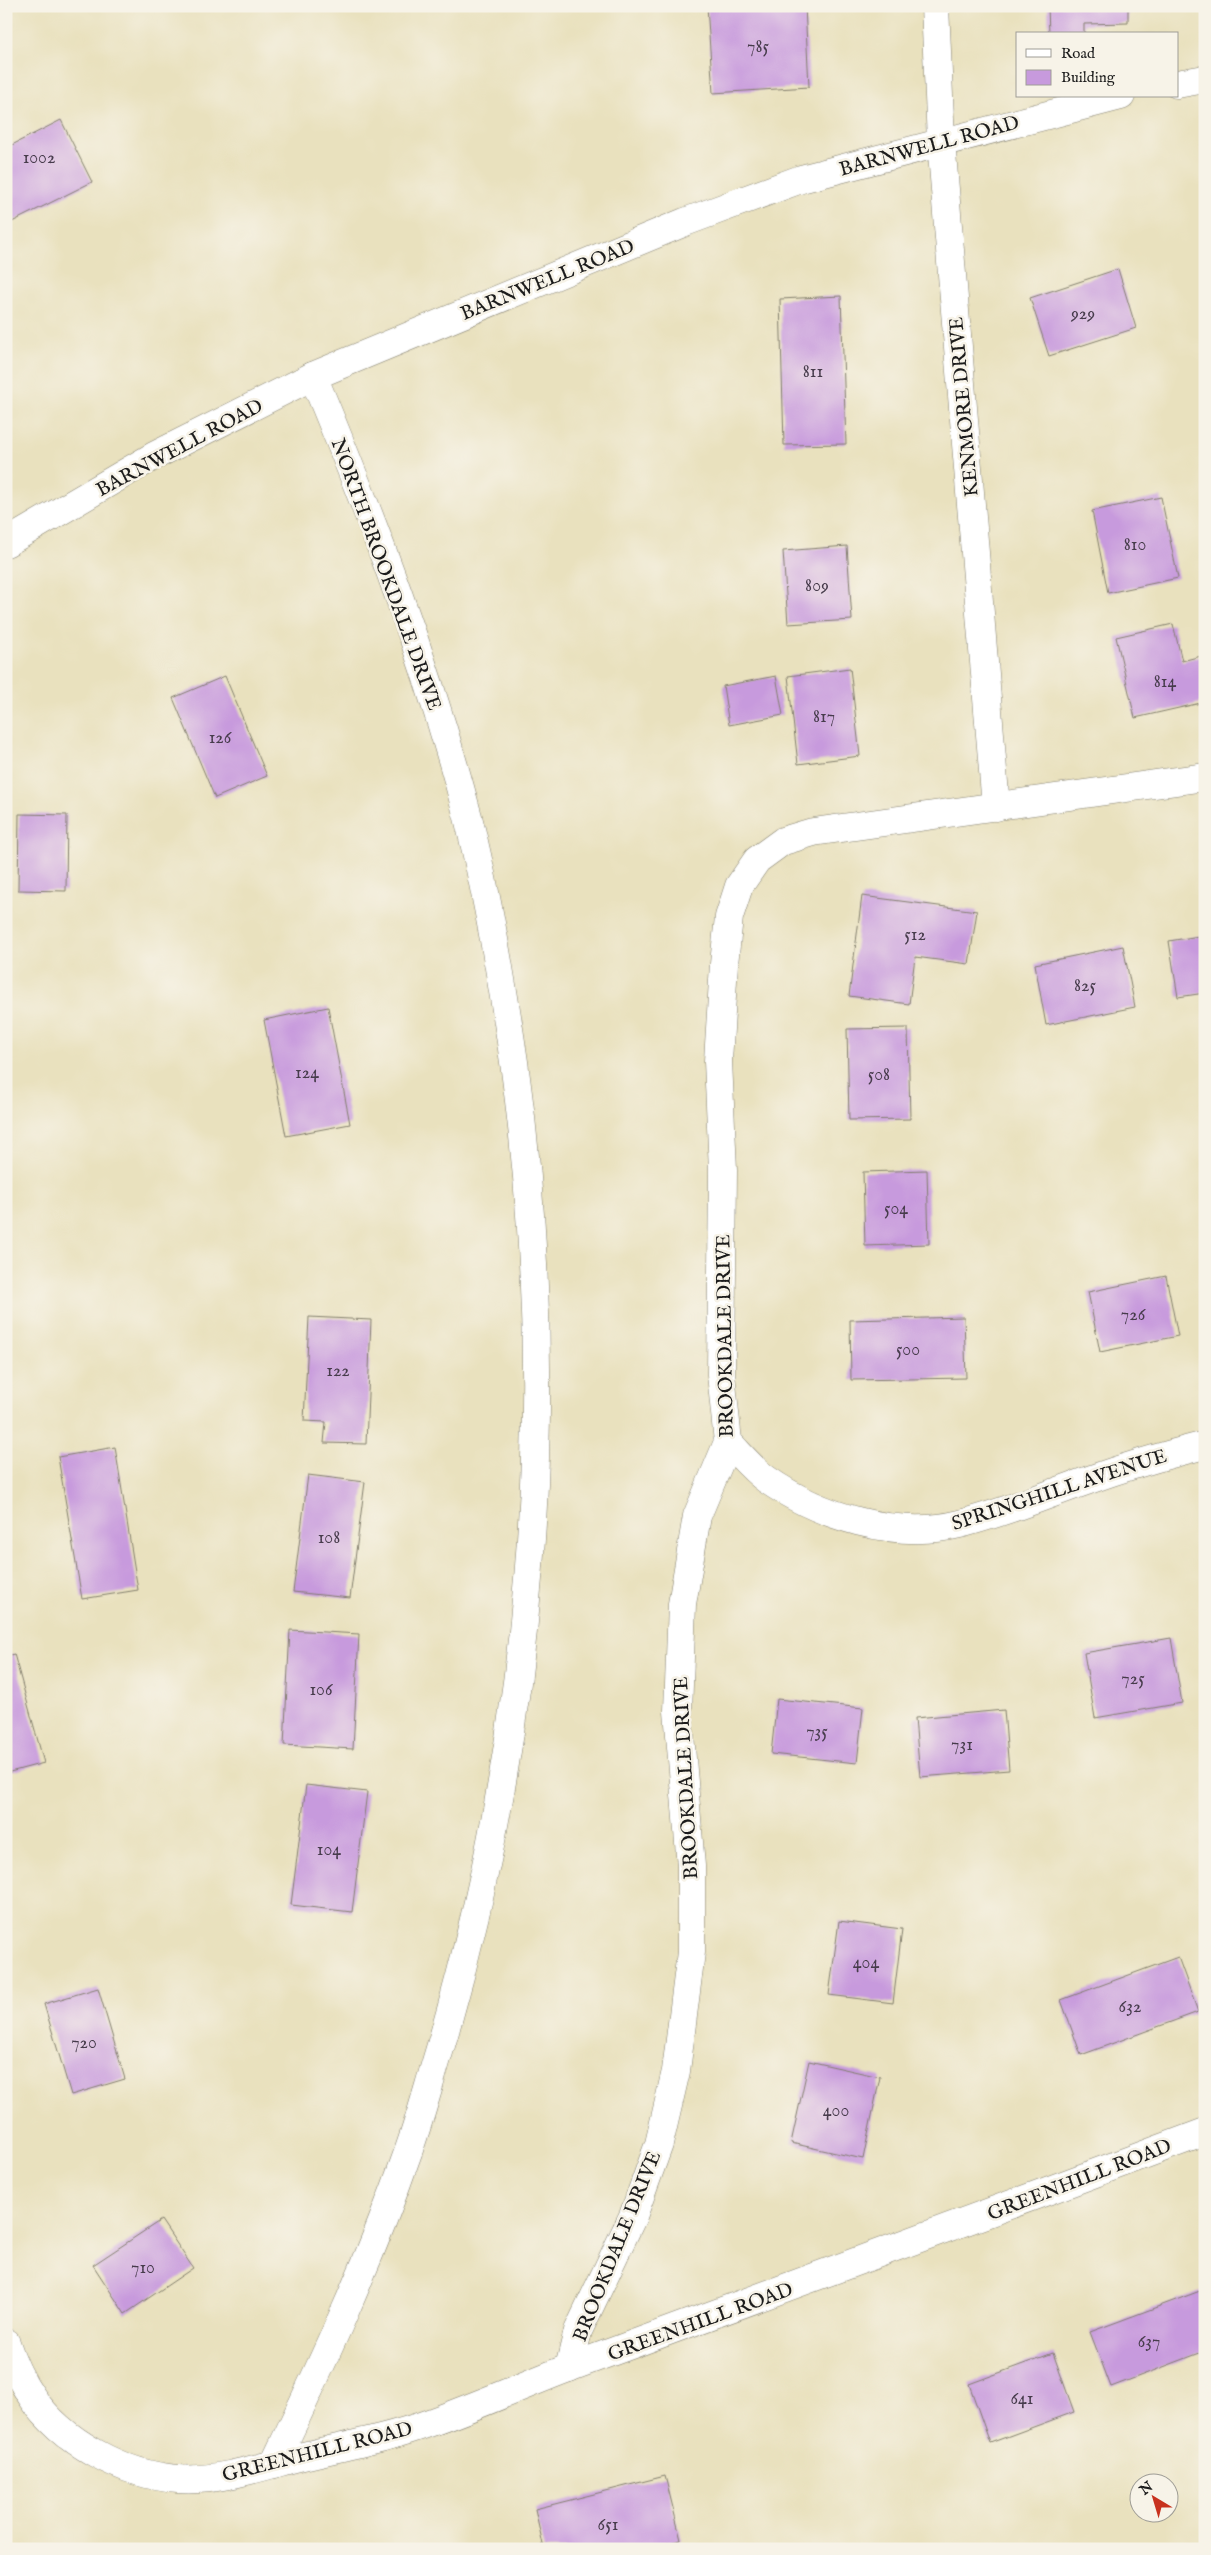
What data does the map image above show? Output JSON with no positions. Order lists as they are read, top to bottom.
{
  "streets": {
    "street": [
      "BARNWELL ROAD",
      "KENMORE DRIVE",
      "NORTH BROOKDALE DRIVE",
      "BROOKDALE DRIVE",
      "SPRINGHILL AVENUE",
      "GREENHILL ROAD"
    ]
  },
  "crossings": [
    ["BARNWELL ROAD", "KENMORE DRIVE"],
    ["BARNWELL ROAD", "NORTH BROOKDALE DRIVE"],
    ["KENMORE DRIVE", "BROOKDALE DRIVE"],
    ["NORTH BROOKDALE DRIVE", "GREENHILL ROAD"],
    ["BROOKDALE DRIVE", "SPRINGHILL AVENUE"],
    ["BROOKDALE DRIVE", "GREENHILL ROAD"]
  ],
  "house_numbers": [
    "785",
    "1002",
    "929",
    "811",
    "810",
    "809",
    "814",
    "817",
    "126",
    "512",
    "825",
    "124",
    "508",
    "504",
    "726",
    "500",
    "122",
    "108",
    "725",
    "106",
    "735",
    "731",
    "104",
    "404",
    "632",
    "720",
    "400",
    "710",
    "637",
    "641",
    "651"
  ],
  "legend": ["Road", "Building"],
  "north": "top left"
}
